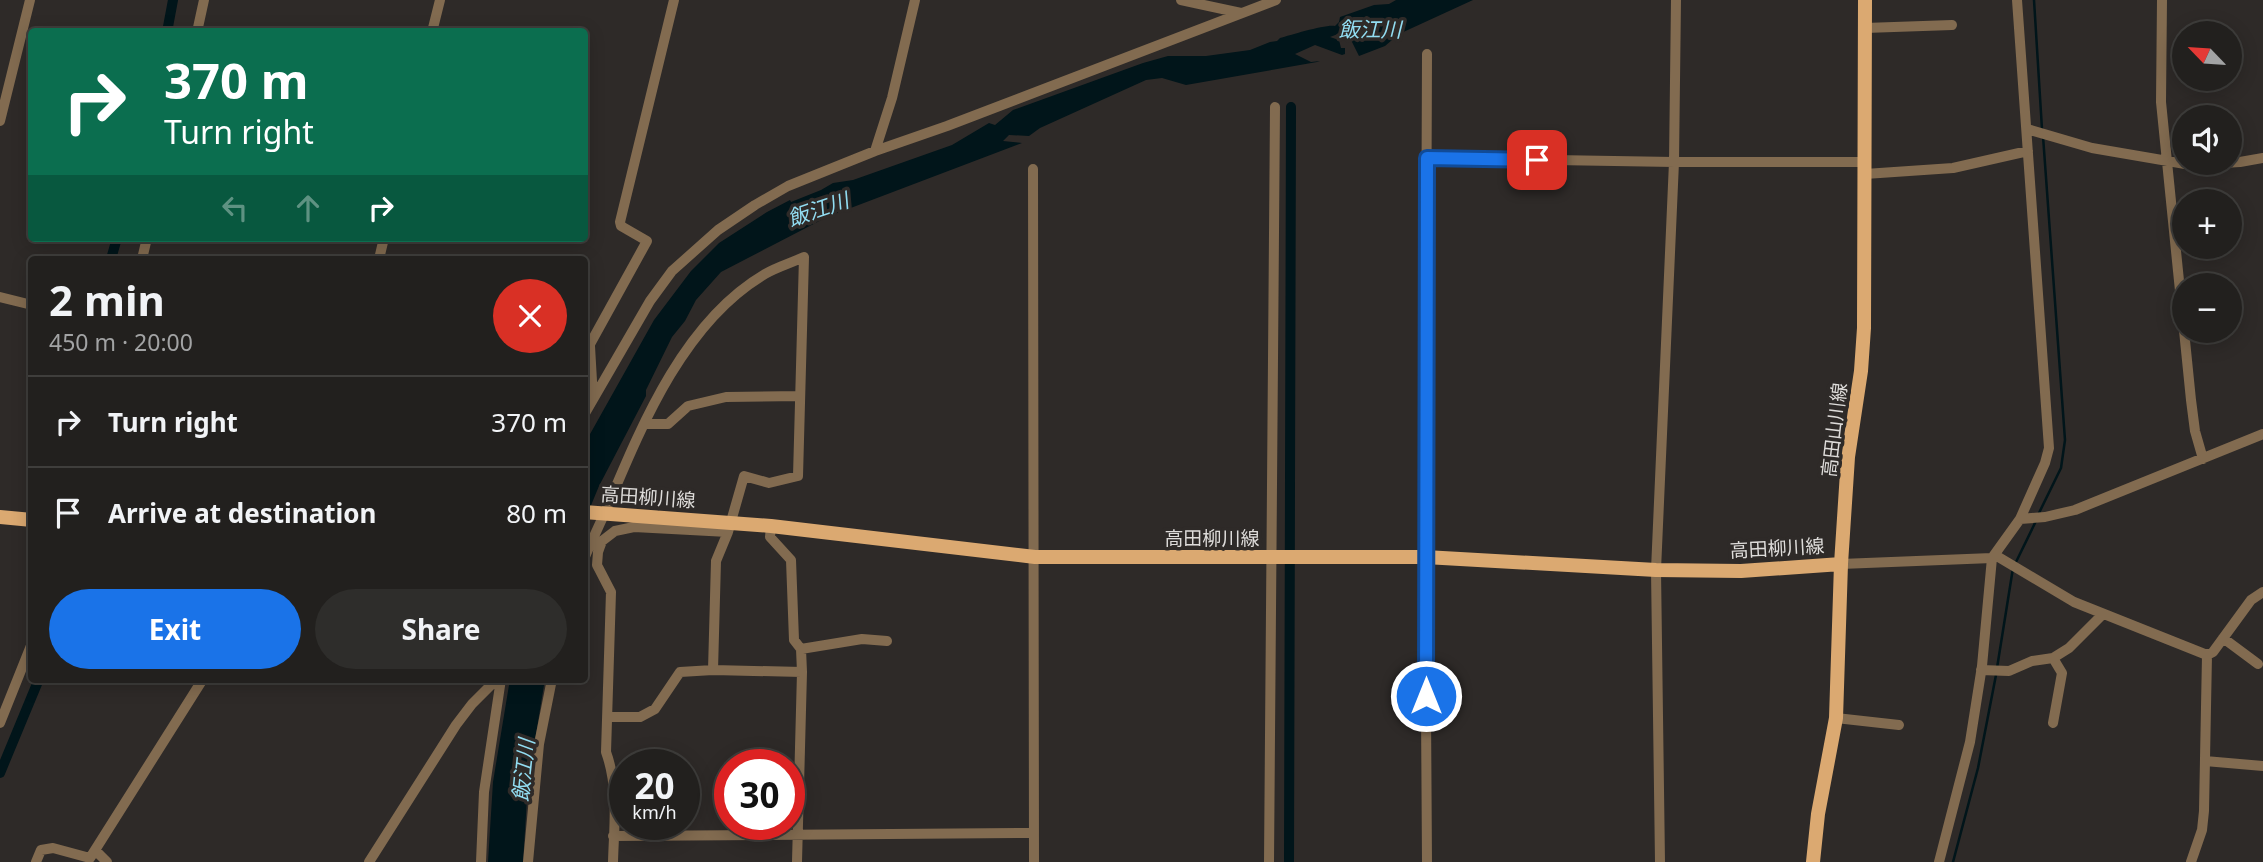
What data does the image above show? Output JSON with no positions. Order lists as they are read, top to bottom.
{
  "streets": {
    "main road": ["高田山川線", "高田柳川線"]
  },
  "crossings": [
    ["高田山川線", "高田柳川線"]
  ],
  "water": ["飯江川"],
  "north": "top left",
  "page": {
    "map_buttons": ["+", "−"],
    "turn": ["370 m", "Turn right"],
    "heading": ["2 min", "450 m · 20:00"],
    "list": [
      {
        "name": "Turn right",
        "value": "370 m"
      },
      {
        "name": "Arrive at destination",
        "value": "80 m"
      }
    ],
    "buttons": ["Exit", "Share"],
    "speed": "20 km/h",
    "limit": "30"
  }
}
